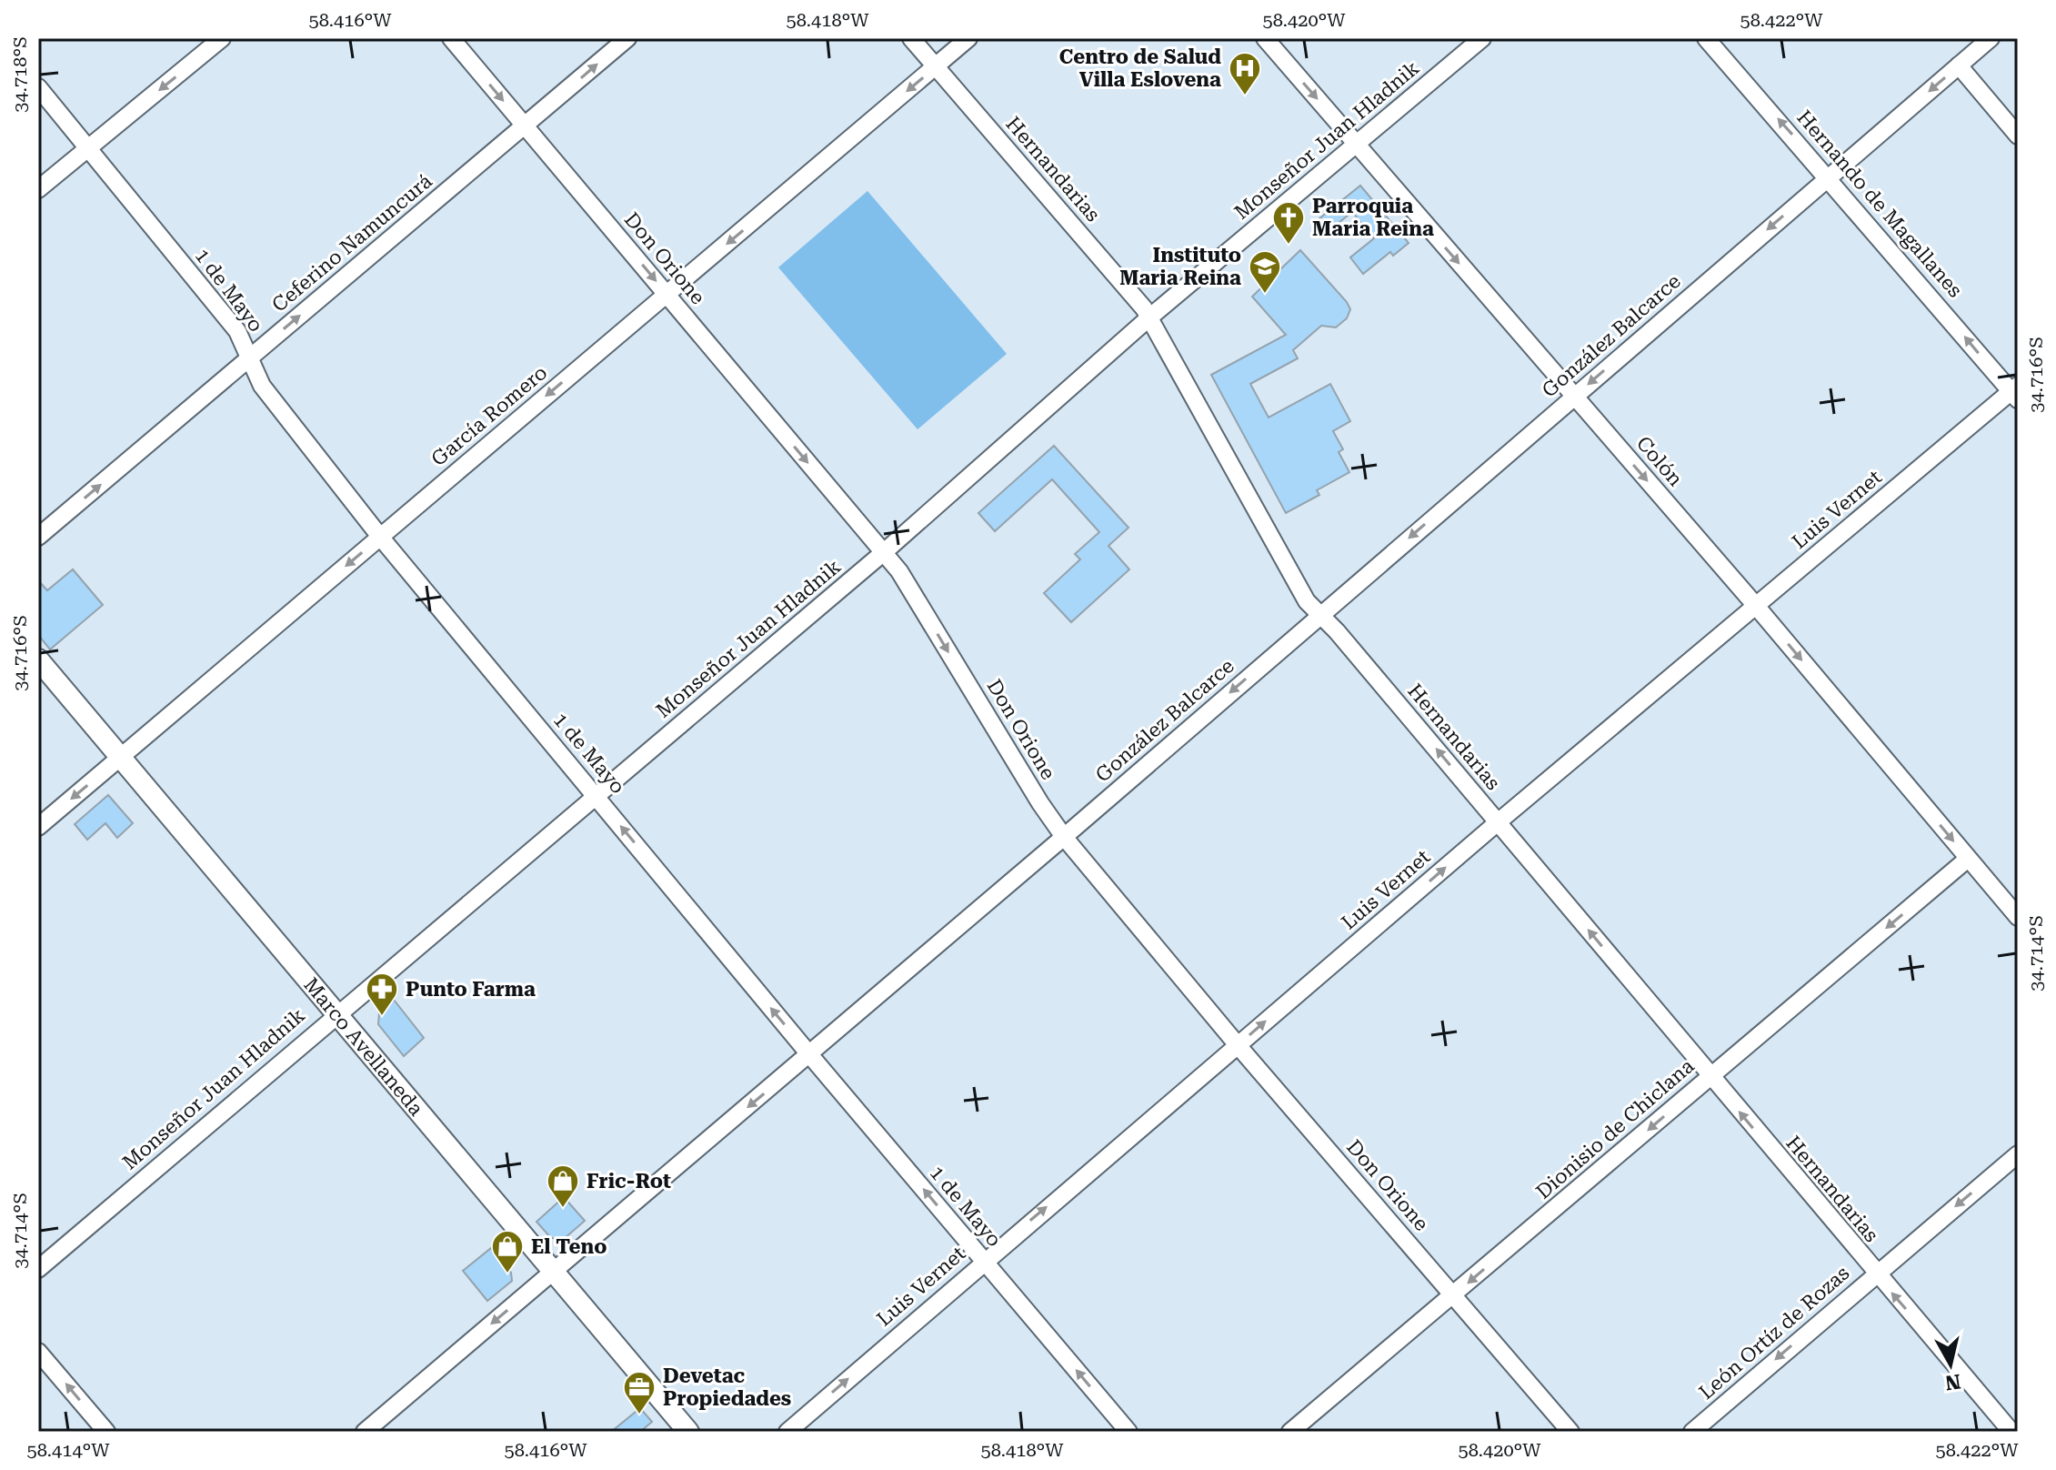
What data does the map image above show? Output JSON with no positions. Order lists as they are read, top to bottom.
{
  "streets": {
    "street": [
      "Monseñor Juan Hladnik",
      "Hernandarias",
      "Hernando de Magallanes",
      "Ceferino Namuncurá",
      "Don Orione",
      "1 de Mayo",
      "González Balcarce",
      "García Romero",
      "Colón",
      "Luis Vernet",
      "Marco Avellaneda",
      "Dionisio de Chiclana",
      "León Ortíz de Rozas"
    ]
  },
  "crossings": [
    ["Monseñor Juan Hladnik", "Hernandarias"],
    ["Monseñor Juan Hladnik", "Don Orione"],
    ["Monseñor Juan Hladnik", "1 de Mayo"],
    ["Monseñor Juan Hladnik", "Colón"],
    ["Monseñor Juan Hladnik", "Marco Avellaneda"],
    ["Hernandarias", "González Balcarce"],
    ["Hernandarias", "García Romero"],
    ["Hernandarias", "Luis Vernet"],
    ["Hernandarias", "Dionisio de Chiclana"],
    ["Hernandarias", "León Ortíz de Rozas"],
    ["Hernando de Magallanes", "González Balcarce"],
    ["Hernando de Magallanes", "Luis Vernet"],
    ["Ceferino Namuncurá", "Don Orione"],
    ["Ceferino Namuncurá", "1 de Mayo"],
    ["Don Orione", "González Balcarce"],
    ["Don Orione", "García Romero"],
    ["Don Orione", "Luis Vernet"],
    ["Don Orione", "Dionisio de Chiclana"],
    ["1 de Mayo", "González Balcarce"],
    ["1 de Mayo", "García Romero"],
    ["1 de Mayo", "Luis Vernet"],
    ["González Balcarce", "Colón"],
    ["González Balcarce", "Marco Avellaneda"],
    ["García Romero", "Marco Avellaneda"],
    ["Colón", "Luis Vernet"],
    ["Colón", "Dionisio de Chiclana"]
  ],
  "one_way": [
    "Hernandarias",
    "Hernando de Magallanes",
    "Ceferino Namuncurá",
    "Don Orione",
    "1 de Mayo",
    "González Balcarce",
    "García Romero",
    "Colón",
    "Luis Vernet",
    "Dionisio de Chiclana",
    "León Ortíz de Rozas"
  ],
  "places": {
    "hospital": ["Centro de Salud Villa Eslovena"],
    "church": ["Parroquia Maria Reina"],
    "school or university": ["Instituto Maria Reina"],
    "pharmacy": ["Punto Farma"],
    "shop": ["Fric-Rot", "El Teno"],
    "office": ["Devetac Propiedades"]
  },
  "north": "bottom",
  "coordinates": [
    "58.416°W",
    "58.418°W",
    "58.420°W",
    "58.422°W",
    "34.718°S",
    "34.716°S",
    "34.714°S",
    "58.414°W"
  ]
}
